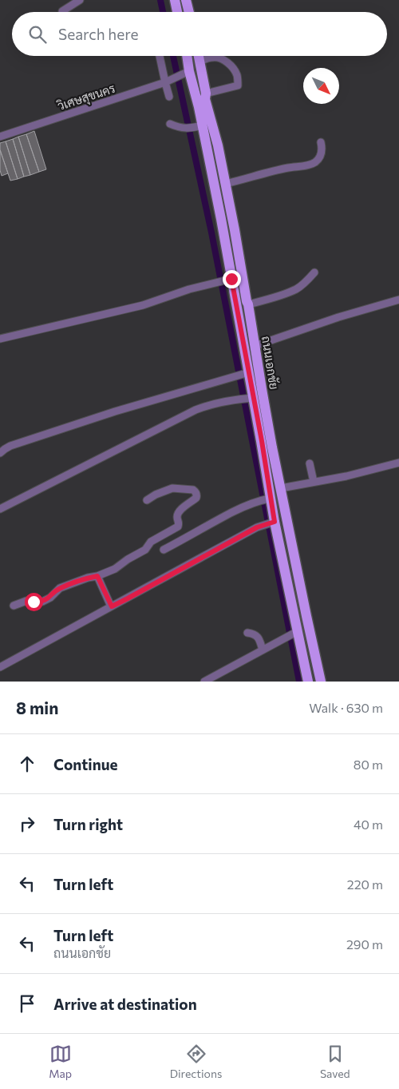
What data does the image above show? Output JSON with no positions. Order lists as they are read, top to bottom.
{
  "streets": {
    "main road": ["ถนนเอกชัย"],
    "street": ["วิเศษสุขนคร"]
  },
  "crossings": [
    ["วิเศษสุขนคร", "ถนนเอกชัย"]
  ],
  "north": "bottom right",
  "page": {
    "search": "Search here",
    "heading": ["8 min", "Walk · 630 m"],
    "list": [
      ["Continue", "80 m"],
      ["Turn right", "40 m"],
      ["Turn left", "220 m"],
      ["Turn left", "ถนนเอกชัย", "290 m"],
      "Arrive at destination"
    ],
    "nav": ["Map", "Directions", "Saved"]
  }
}
